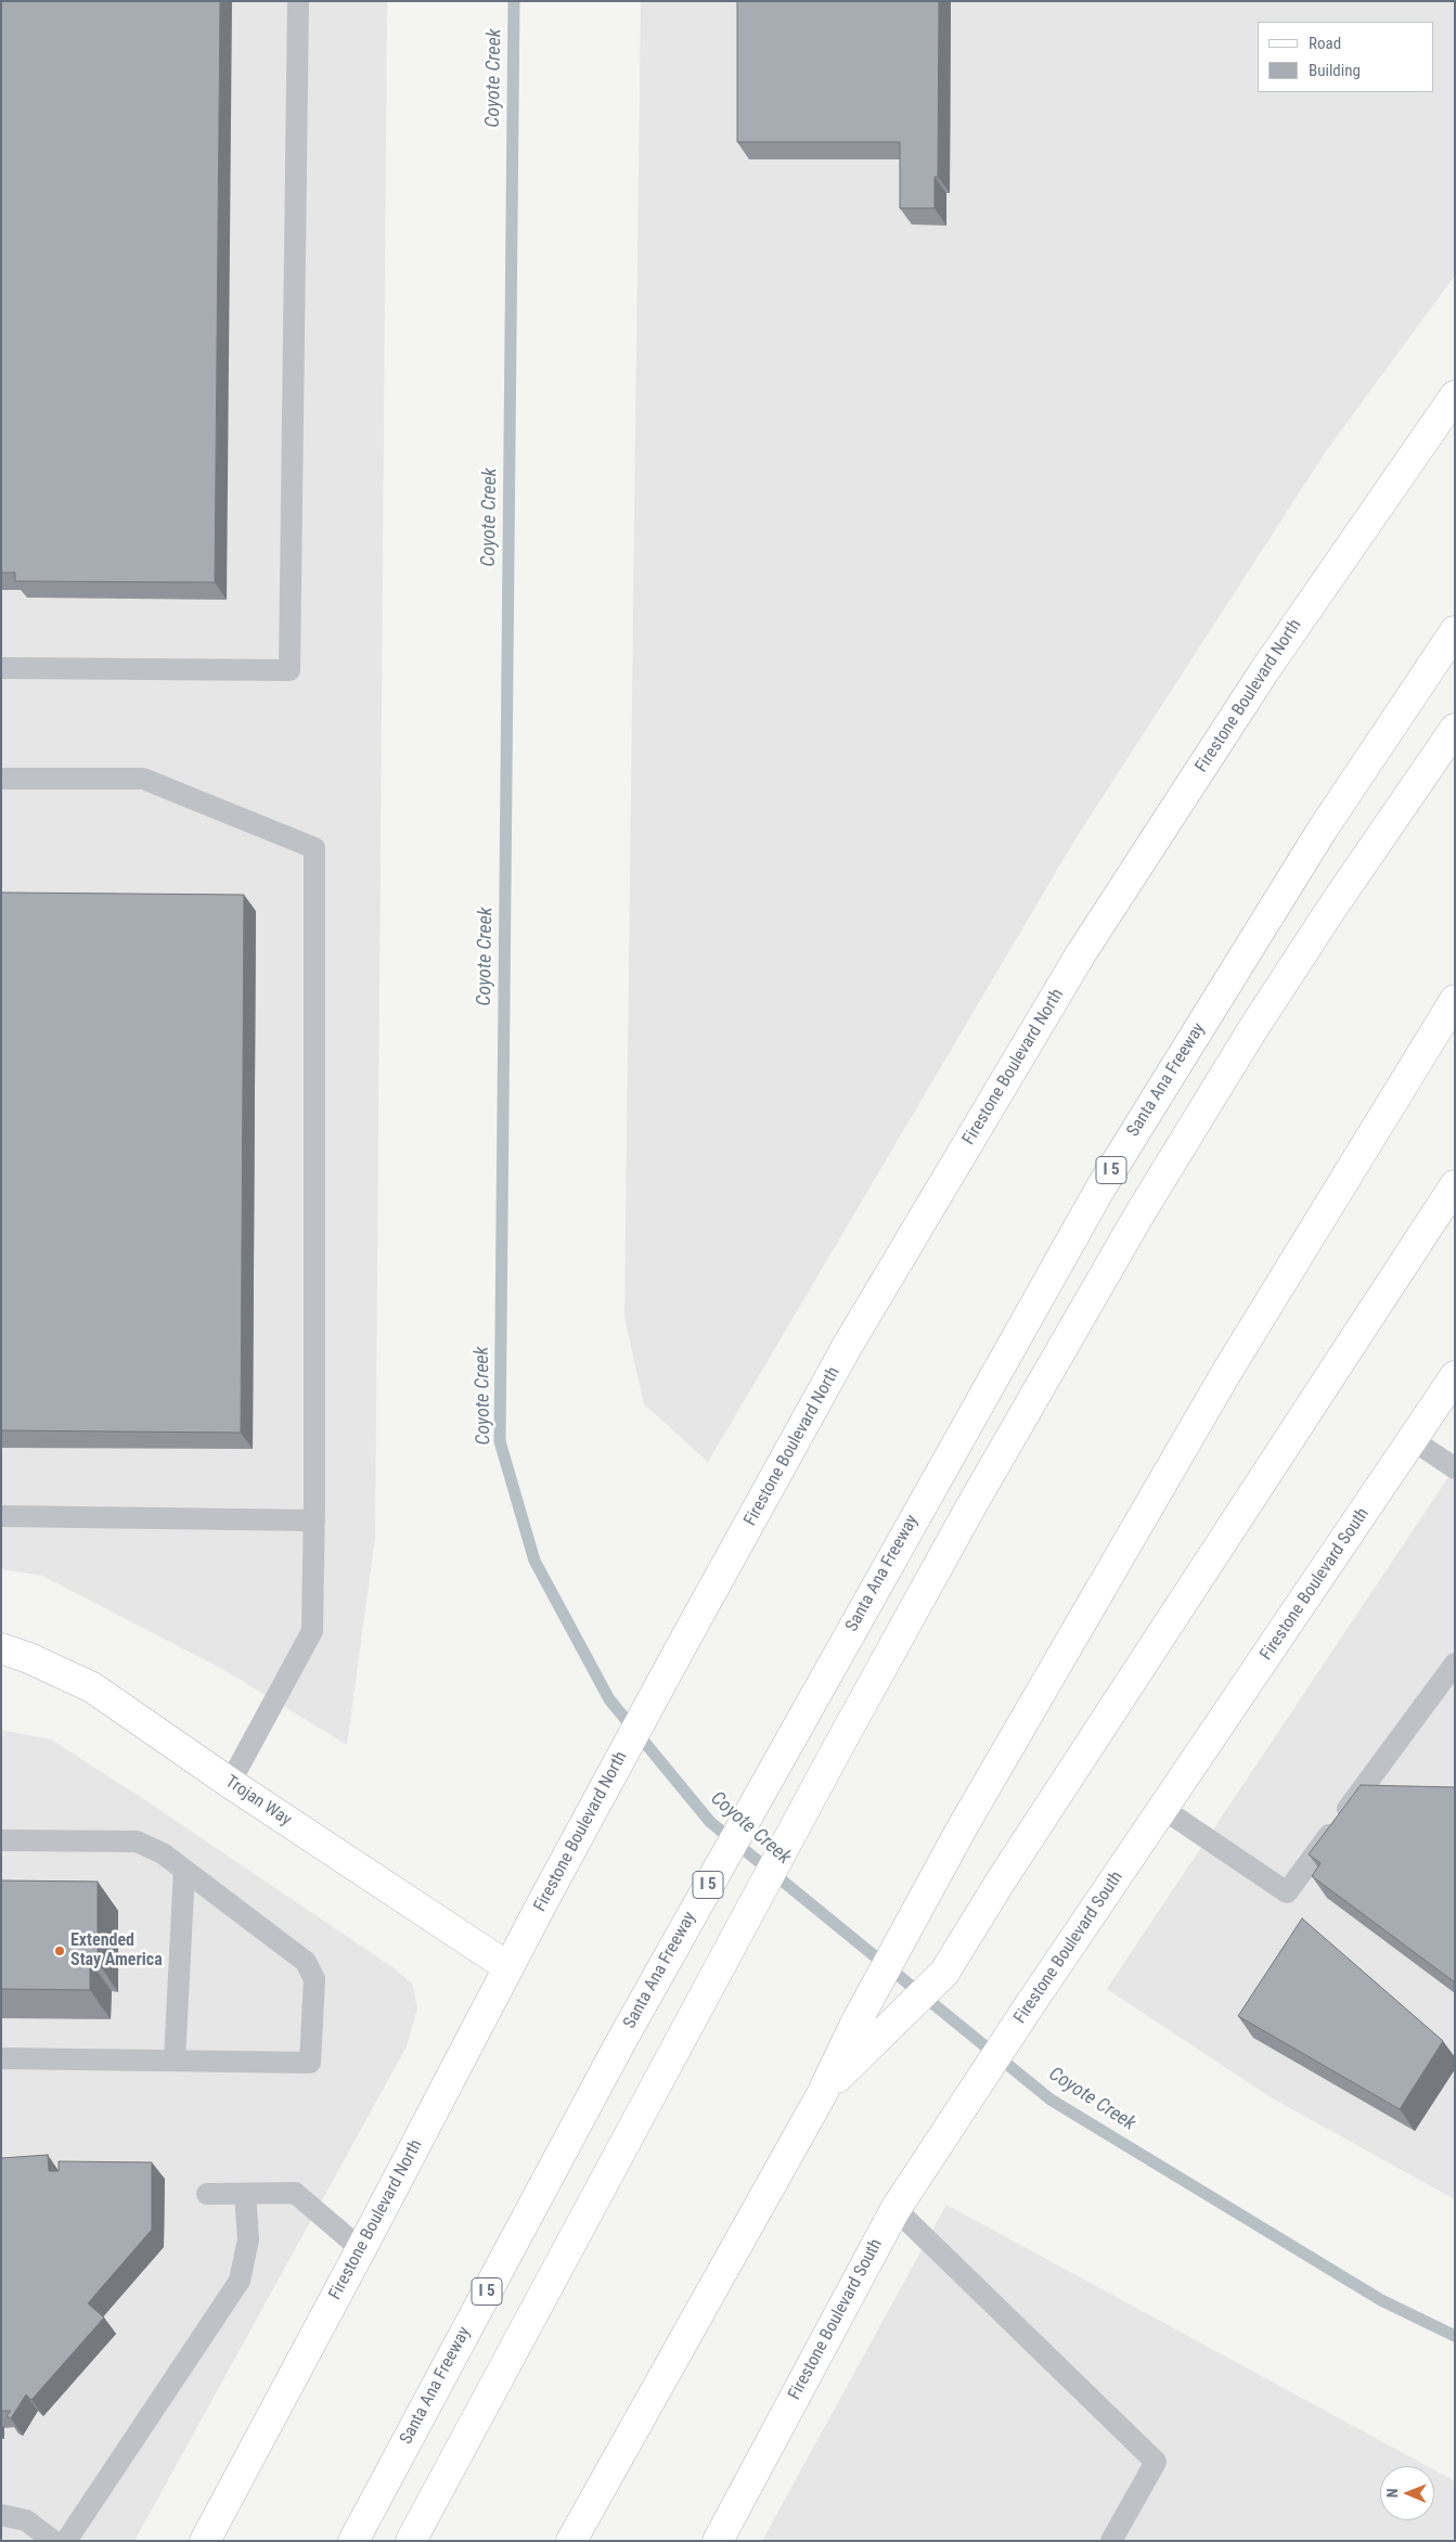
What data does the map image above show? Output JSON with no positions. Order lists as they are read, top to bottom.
{
  "streets": {
    "main road": [
      "Firestone Boulevard North",
      "Santa Ana Freeway",
      "I 5",
      "Firestone Boulevard South",
      "Trojan Way"
    ]
  },
  "crossings": [
    ["Firestone Boulevard North", "Trojan Way"]
  ],
  "water": ["Coyote Creek"],
  "places": ["Extended Stay America"],
  "legend": ["Road", "Building"],
  "north": "left"
}
